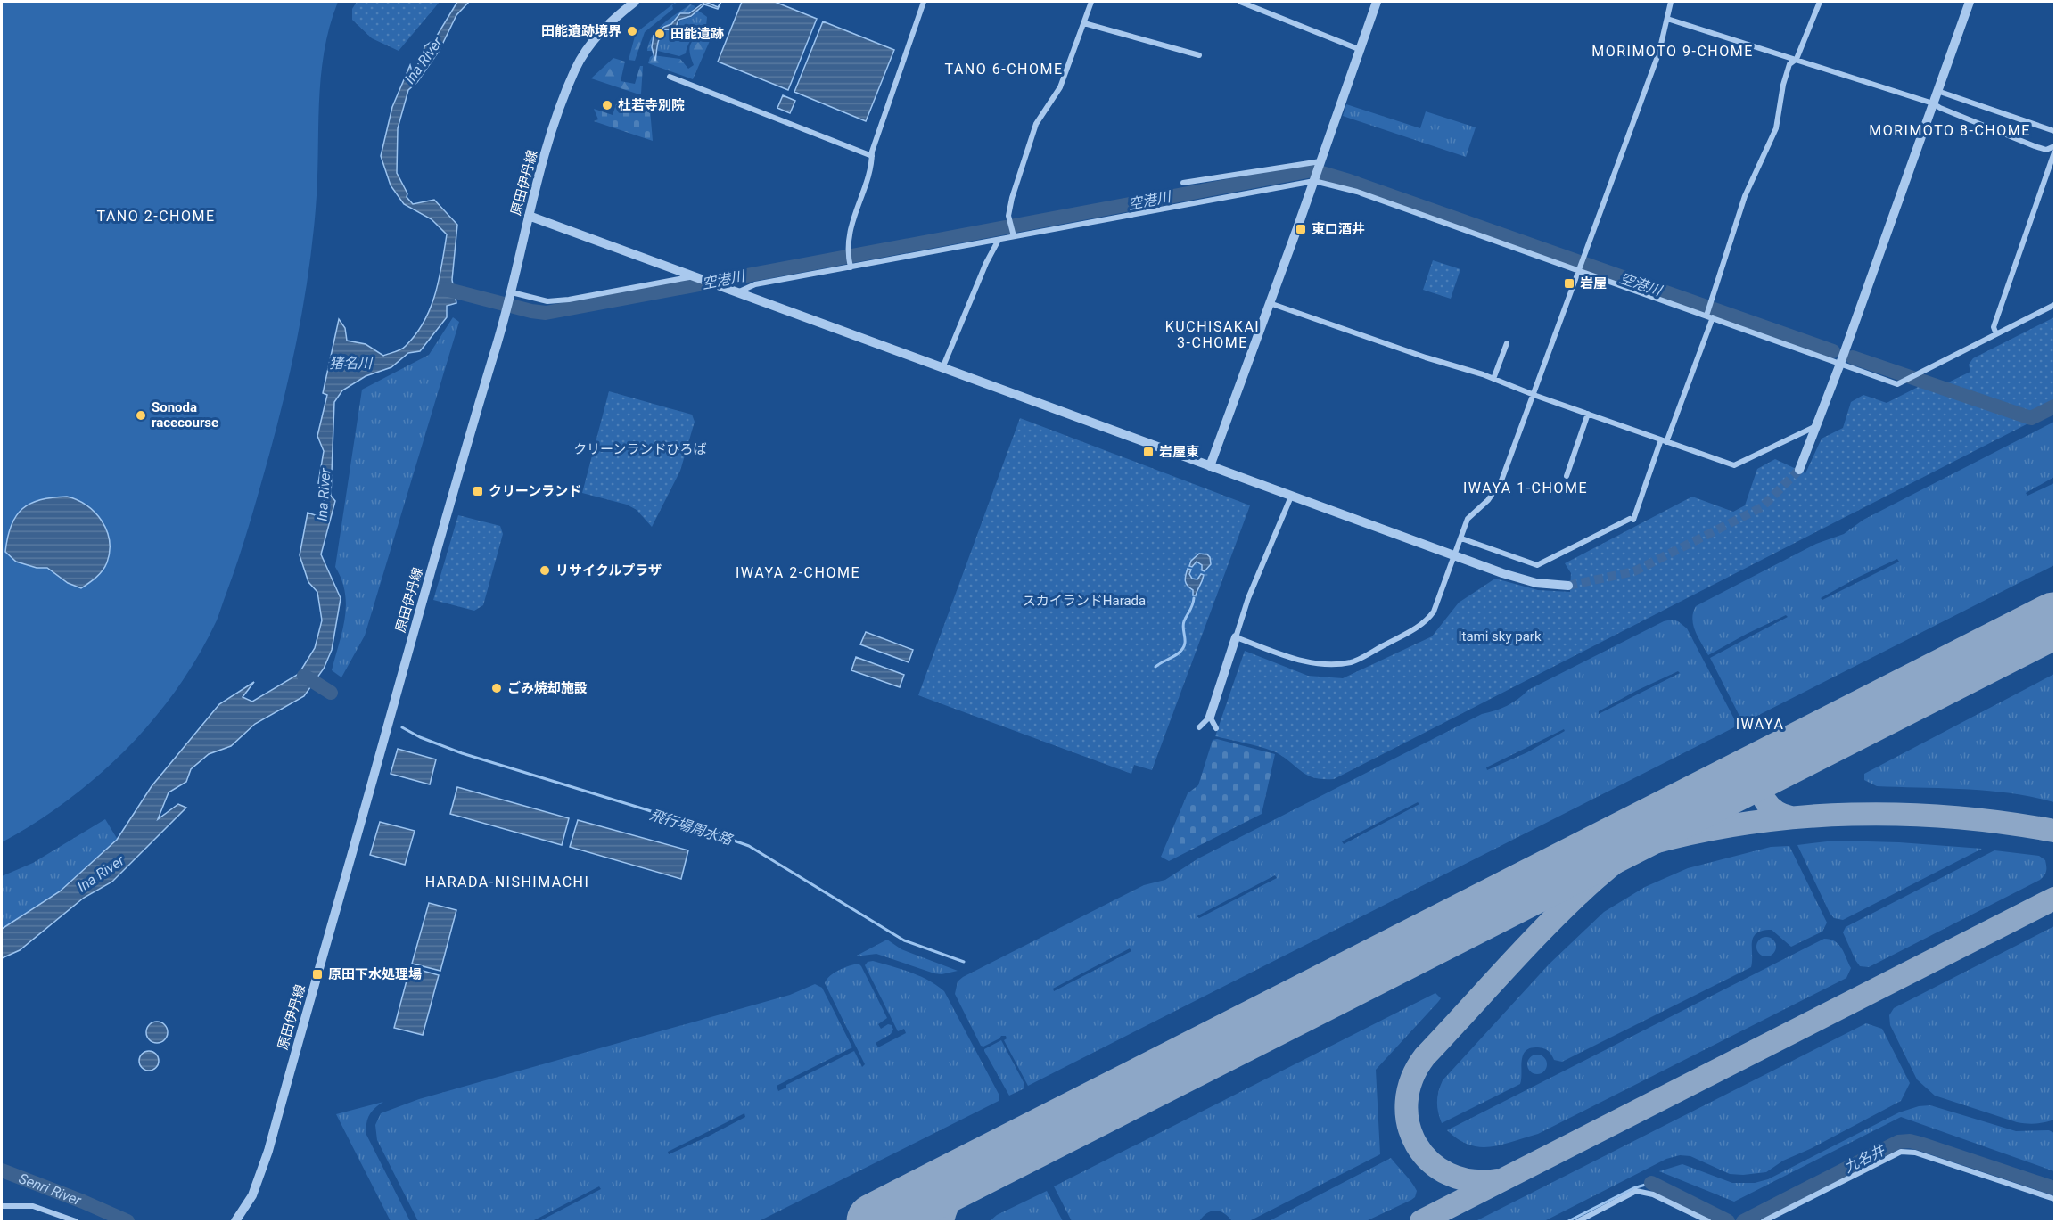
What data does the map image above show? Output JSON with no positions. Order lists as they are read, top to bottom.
{
  "streets": {
    "street": ["原田伊丹線"]
  },
  "districts": [
    "MORIMOTO 9-CHOME",
    "TANO 6-CHOME",
    "MORIMOTO 8-CHOME",
    "TANO 2-CHOME",
    "KUCHISAKAI 3-CHOME",
    "IWAYA 1-CHOME",
    "IWAYA 2-CHOME",
    "IWAYA",
    "HARADA-NISHIMACHI"
  ],
  "water": [
    "Ina River",
    "空港川",
    "猪名川",
    "飛行場周水路",
    "九名井",
    "Senri River"
  ],
  "parks": ["クリーンランドひろば", "スカイランドHarada", "Itami sky park"],
  "places": {
    "other": [
      "田能遺跡境界",
      "田能遺跡",
      "杜若寺別院",
      "Sonoda racecourse",
      "リサイクルプラザ",
      "ごみ焼却施設"
    ],
    "transit": [
      "東口酒井",
      "岩屋",
      "岩屋東",
      "クリーンランド",
      "原田下水処理場"
    ]
  }
}
